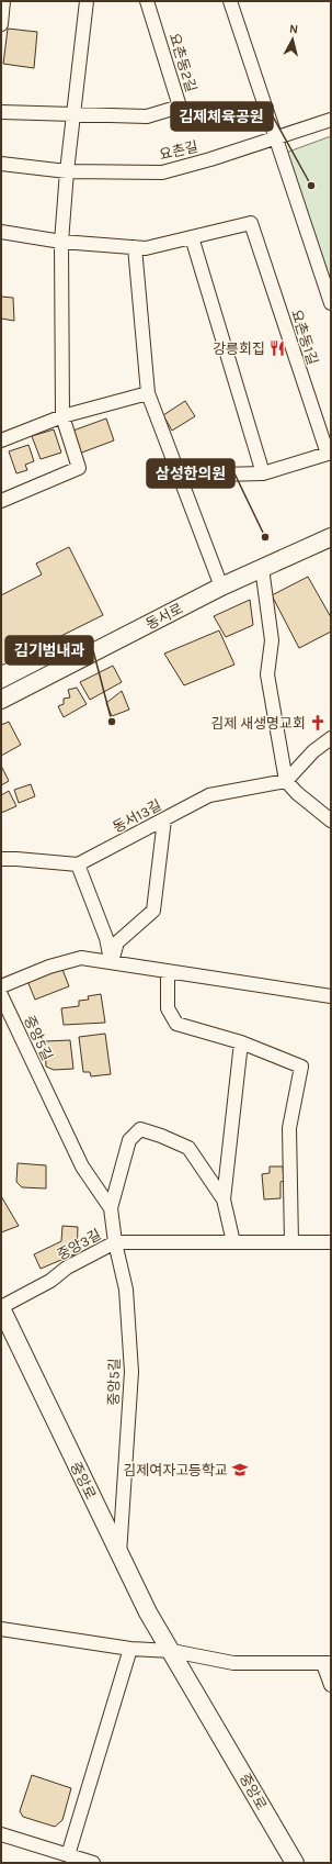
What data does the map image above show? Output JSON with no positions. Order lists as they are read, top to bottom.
{
  "streets": {
    "street": [
      "요촌동2길",
      "요촌길",
      "요촌동1길",
      "동서로",
      "동서13길",
      "중앙5길",
      "중앙3길",
      "중앙로"
    ]
  },
  "crossings": [
    ["중앙5길", "중앙3길"],
    ["중앙5길", "중앙로"],
    ["중앙3길", "중앙로"]
  ],
  "places": {
    "other": ["김제체육공원", "삼성한의원", "김기범내과"],
    "restaurant": ["강릉회집"],
    "church": ["김제 새생명교회"],
    "school or university": ["김제여자고등학교"]
  },
  "north": "top"
}
